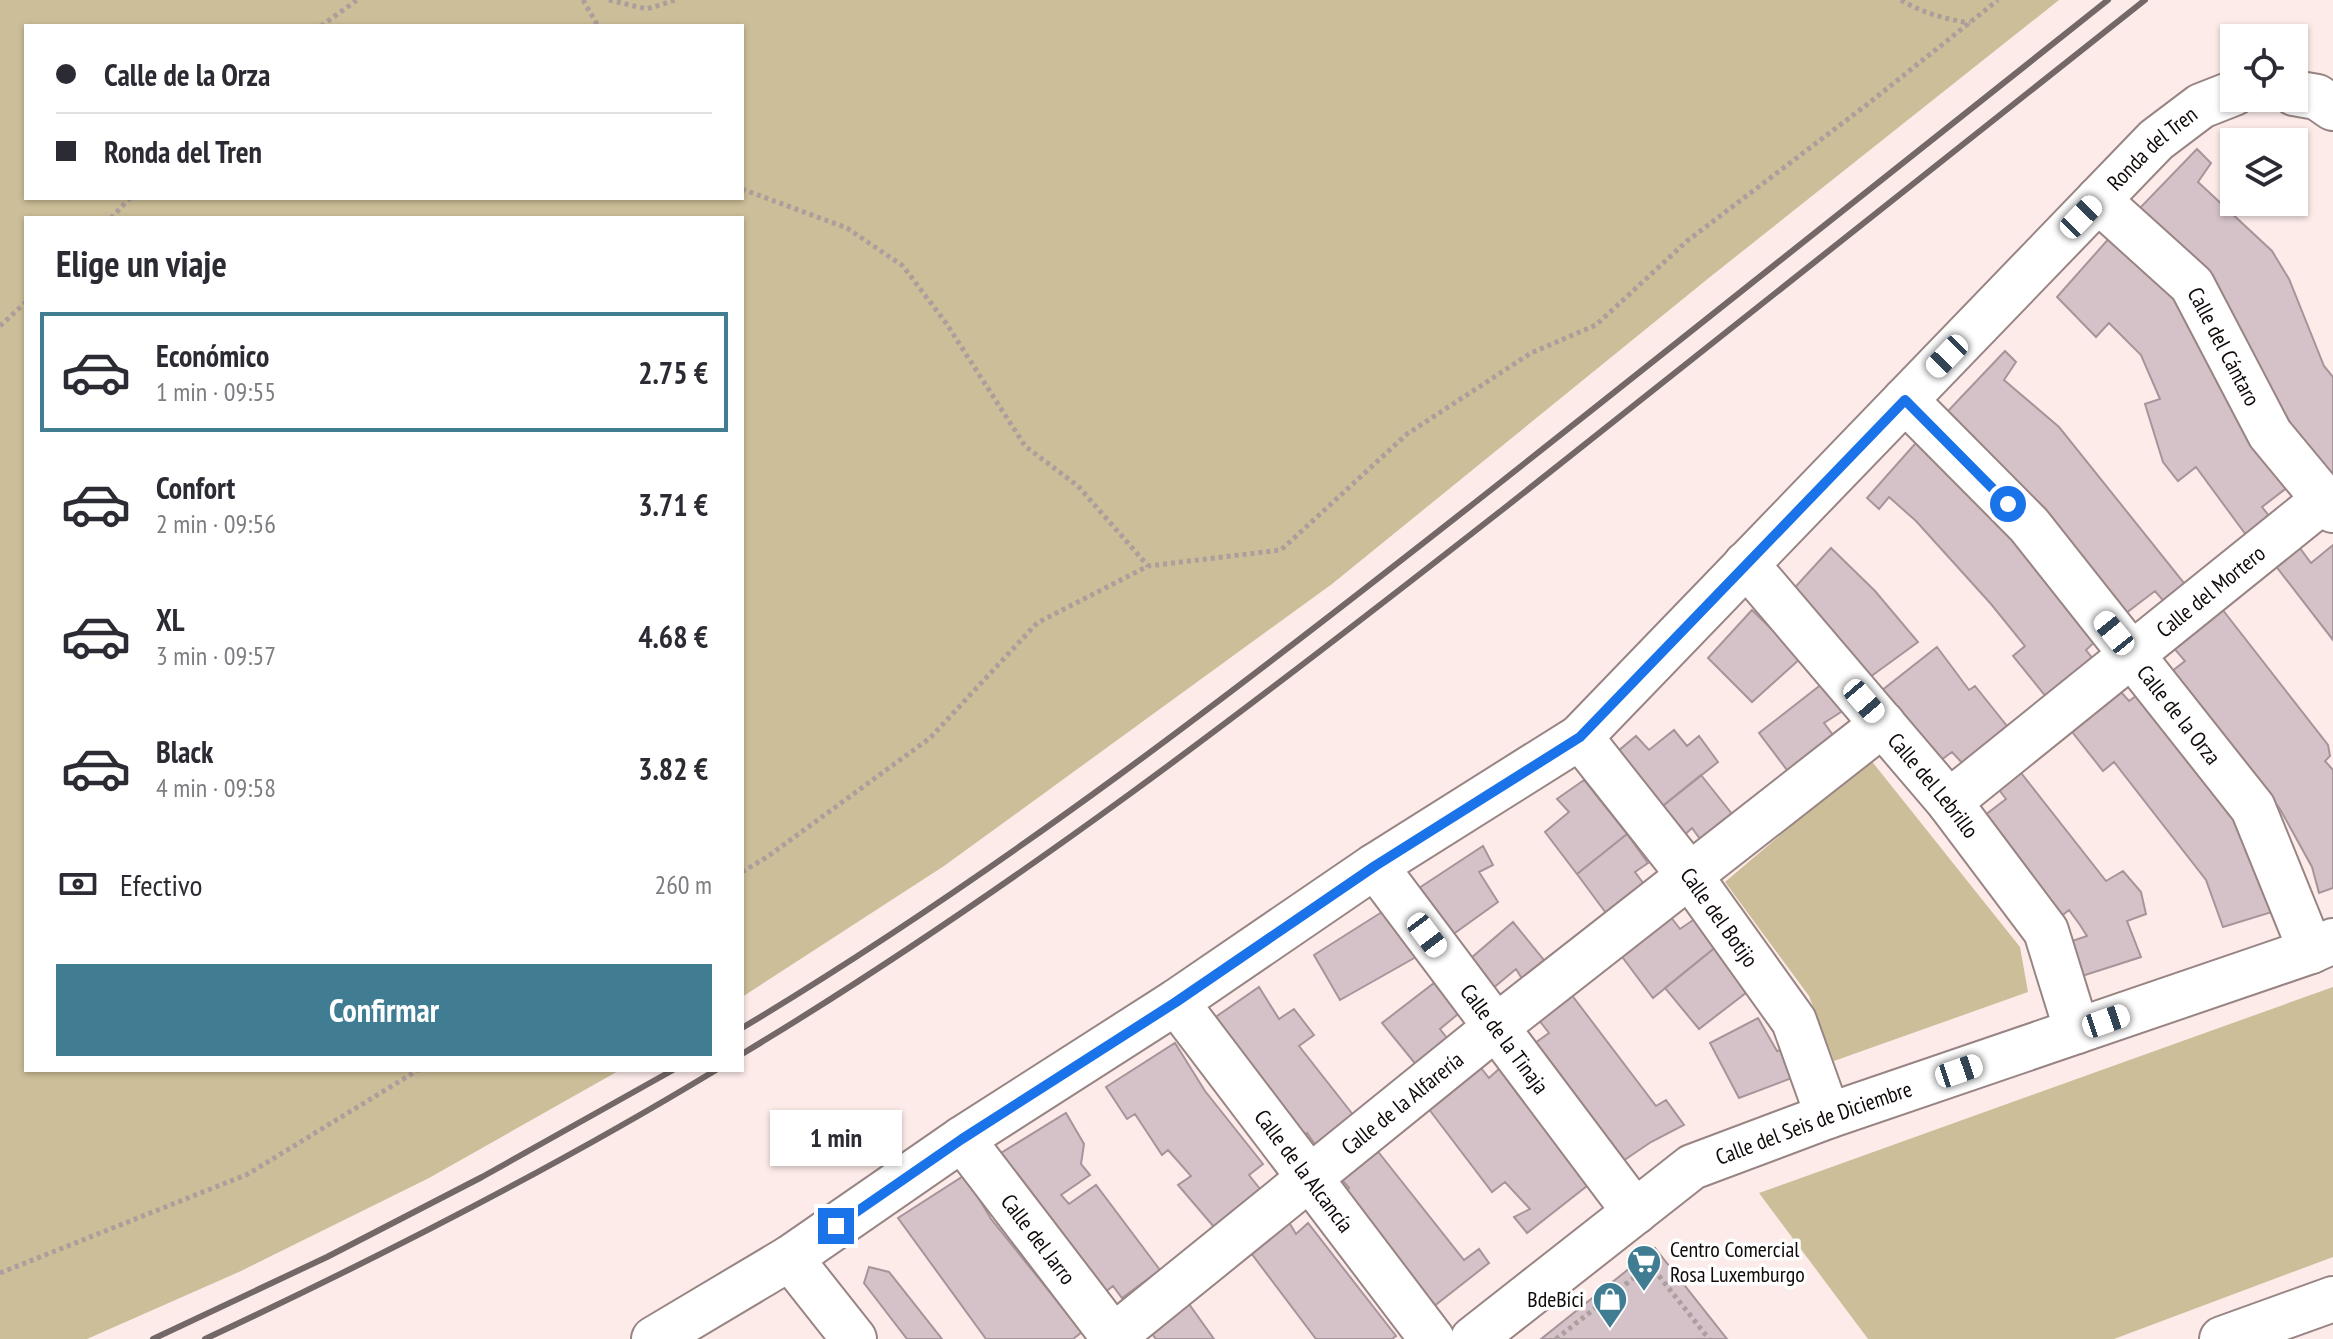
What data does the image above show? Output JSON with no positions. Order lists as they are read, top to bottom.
{
  "streets": {
    "street": [
      "Ronda del Tren",
      "Calle del Cántaro",
      "Calle del Mortero",
      "Calle de la Orza",
      "Calle del Lebrillo",
      "Calle del Botijo",
      "Calle de la Tinaja",
      "Calle de la Alfarería",
      "Calle del Seis de Diciembre",
      "Calle de la Alcancía",
      "Calle del Jarro"
    ]
  },
  "crossings": [
    ["Ronda del Tren", "Calle del Cántaro"],
    ["Ronda del Tren", "Calle de la Orza"],
    ["Ronda del Tren", "Calle del Lebrillo"],
    ["Ronda del Tren", "Calle del Botijo"],
    ["Ronda del Tren", "Calle de la Tinaja"],
    ["Ronda del Tren", "Calle de la Alcancía"],
    ["Ronda del Tren", "Calle del Jarro"],
    ["Calle del Cántaro", "Calle del Mortero"],
    ["Calle del Mortero", "Calle de la Orza"],
    ["Calle del Mortero", "Calle del Lebrillo"],
    ["Calle de la Orza", "Calle del Seis de Diciembre"],
    ["Calle del Lebrillo", "Calle de la Alfarería"],
    ["Calle del Lebrillo", "Calle del Seis de Diciembre"],
    ["Calle del Botijo", "Calle de la Alfarería"],
    ["Calle del Botijo", "Calle del Seis de Diciembre"],
    ["Calle de la Tinaja", "Calle de la Alfarería"],
    ["Calle de la Tinaja", "Calle del Seis de Diciembre"],
    ["Calle de la Alfarería", "Calle de la Alcancía"],
    ["Calle de la Alfarería", "Calle del Jarro"]
  ],
  "places": {
    "supermarket": ["Centro Comercial Rosa Luxemburgo"],
    "shop": ["BdeBici"]
  },
  "page": {
    "banner": ["Calle de la Orza", "Ronda del Tren"],
    "heading": "Elige un viaje",
    "list": [
      {
        "name": "Económico",
        "note": "1 min · 09:55",
        "value": "2.75 €"
      },
      {
        "name": "Confort",
        "note": "2 min · 09:56",
        "value": "3.71 €"
      },
      {
        "name": "XL",
        "note": "3 min · 09:57",
        "value": "4.68 €"
      },
      {
        "name": "Black",
        "note": "4 min · 09:58",
        "value": "3.82 €"
      }
    ],
    "pay": ["Efectivo", "260 m"],
    "buttons": "Confirmar",
    "bubble": "1 min"
  }
}
